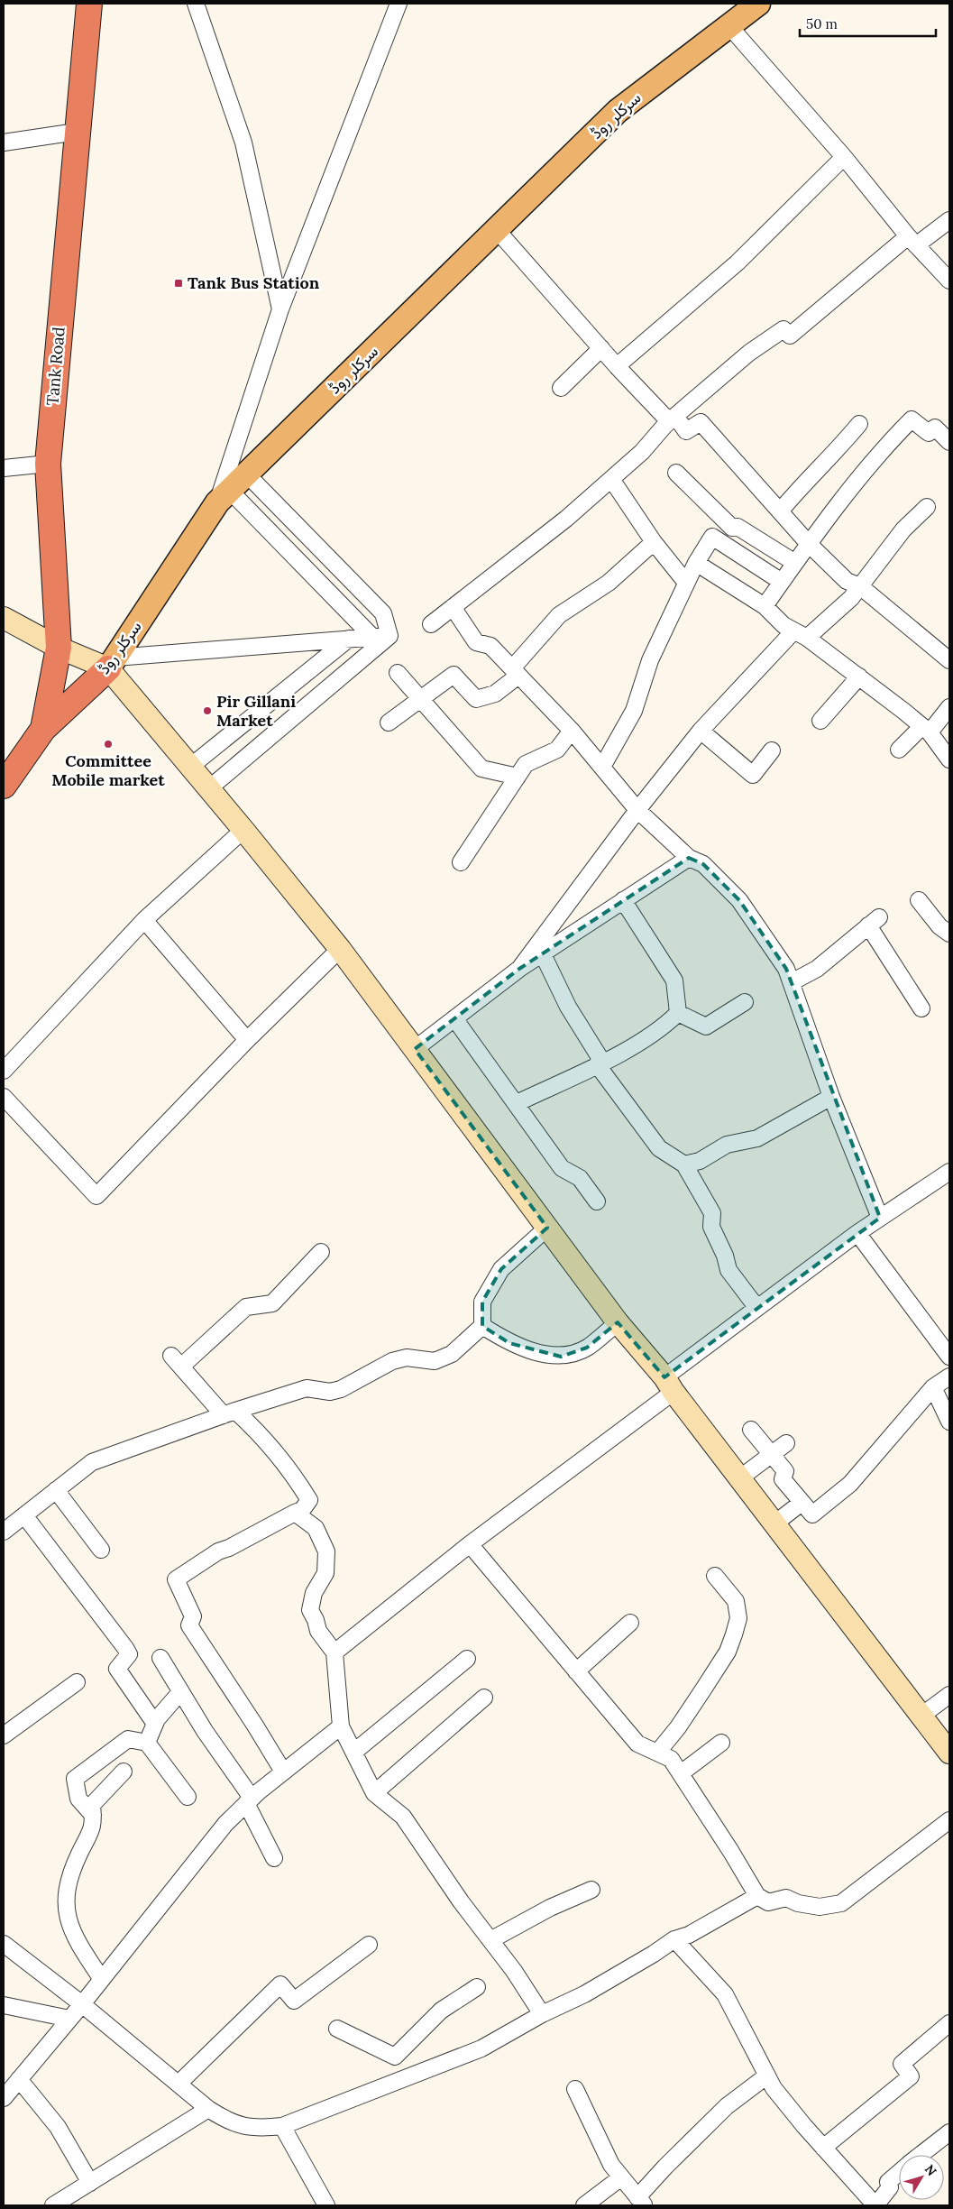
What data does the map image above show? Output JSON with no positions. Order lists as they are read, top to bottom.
{
  "streets": {
    "highway": ["سرکلر روڈ", "Tank Road"]
  },
  "crossings": [
    ["سرکلر روڈ", "Tank Road"]
  ],
  "places": {
    "transit": ["Tank Bus Station"],
    "other": ["Pir Gillani Market", "Committee Mobile market"]
  },
  "scale_bar": "50 m",
  "north": "top right"
}
